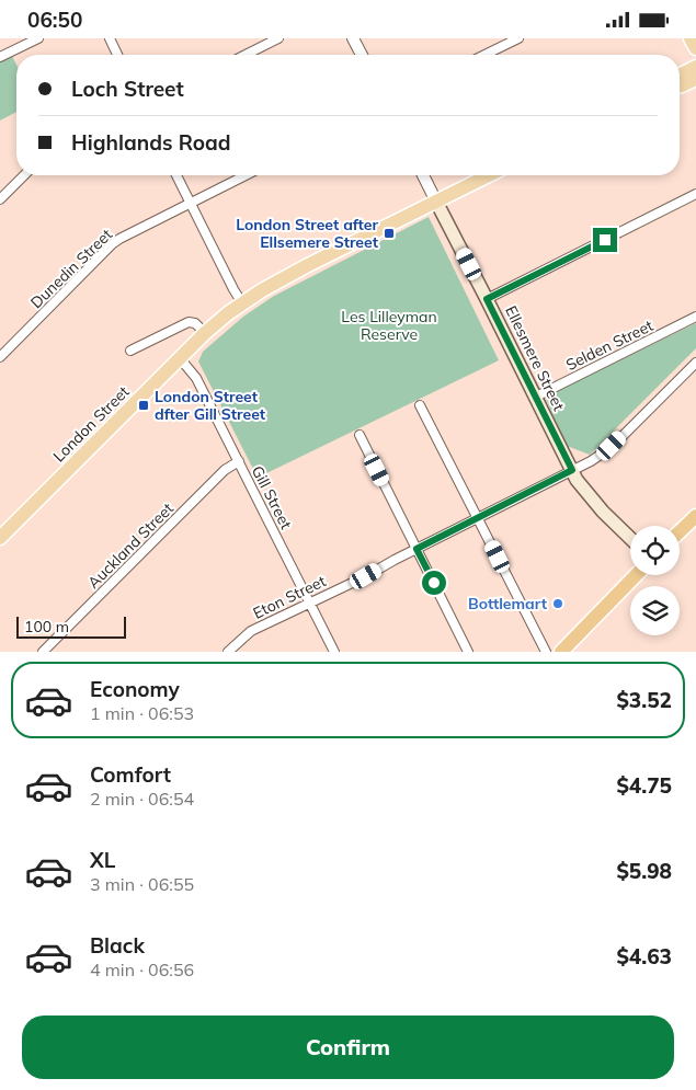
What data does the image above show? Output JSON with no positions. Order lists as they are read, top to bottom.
{
  "streets": {
    "main road": ["Ellesmere Street", "London Street"],
    "street": [
      "Dunedin Street",
      "Selden Street",
      "Gill Street",
      "Auckland Street",
      "Eton Street"
    ]
  },
  "crossings": [
    ["Selden Street", "Ellesmere Street"],
    ["Ellesmere Street", "London Street"],
    ["Ellesmere Street", "Eton Street"],
    ["London Street", "Gill Street"],
    ["Gill Street", "Auckland Street"],
    ["Gill Street", "Eton Street"]
  ],
  "parks": ["Les Lilleyman Reserve"],
  "places": {
    "transit": ["London Street after Ellsemere Street", "London Street dfter Gill Street"],
    "other": ["Bottlemart"]
  },
  "scale_bar": "100 m",
  "page": {
    "status": "06:50",
    "banner": ["Loch Street", "Highlands Road"],
    "scale": "100 m",
    "list": [
      {
        "name": "Economy",
        "note": "1 min · 06:53",
        "value": "$3.52"
      },
      {
        "name": "Comfort",
        "note": "2 min · 06:54",
        "value": "$4.75"
      },
      {
        "name": "XL",
        "note": "3 min · 06:55",
        "value": "$5.98"
      },
      {
        "name": "Black",
        "note": "4 min · 06:56",
        "value": "$4.63"
      }
    ],
    "buttons": "Confirm"
  }
}
